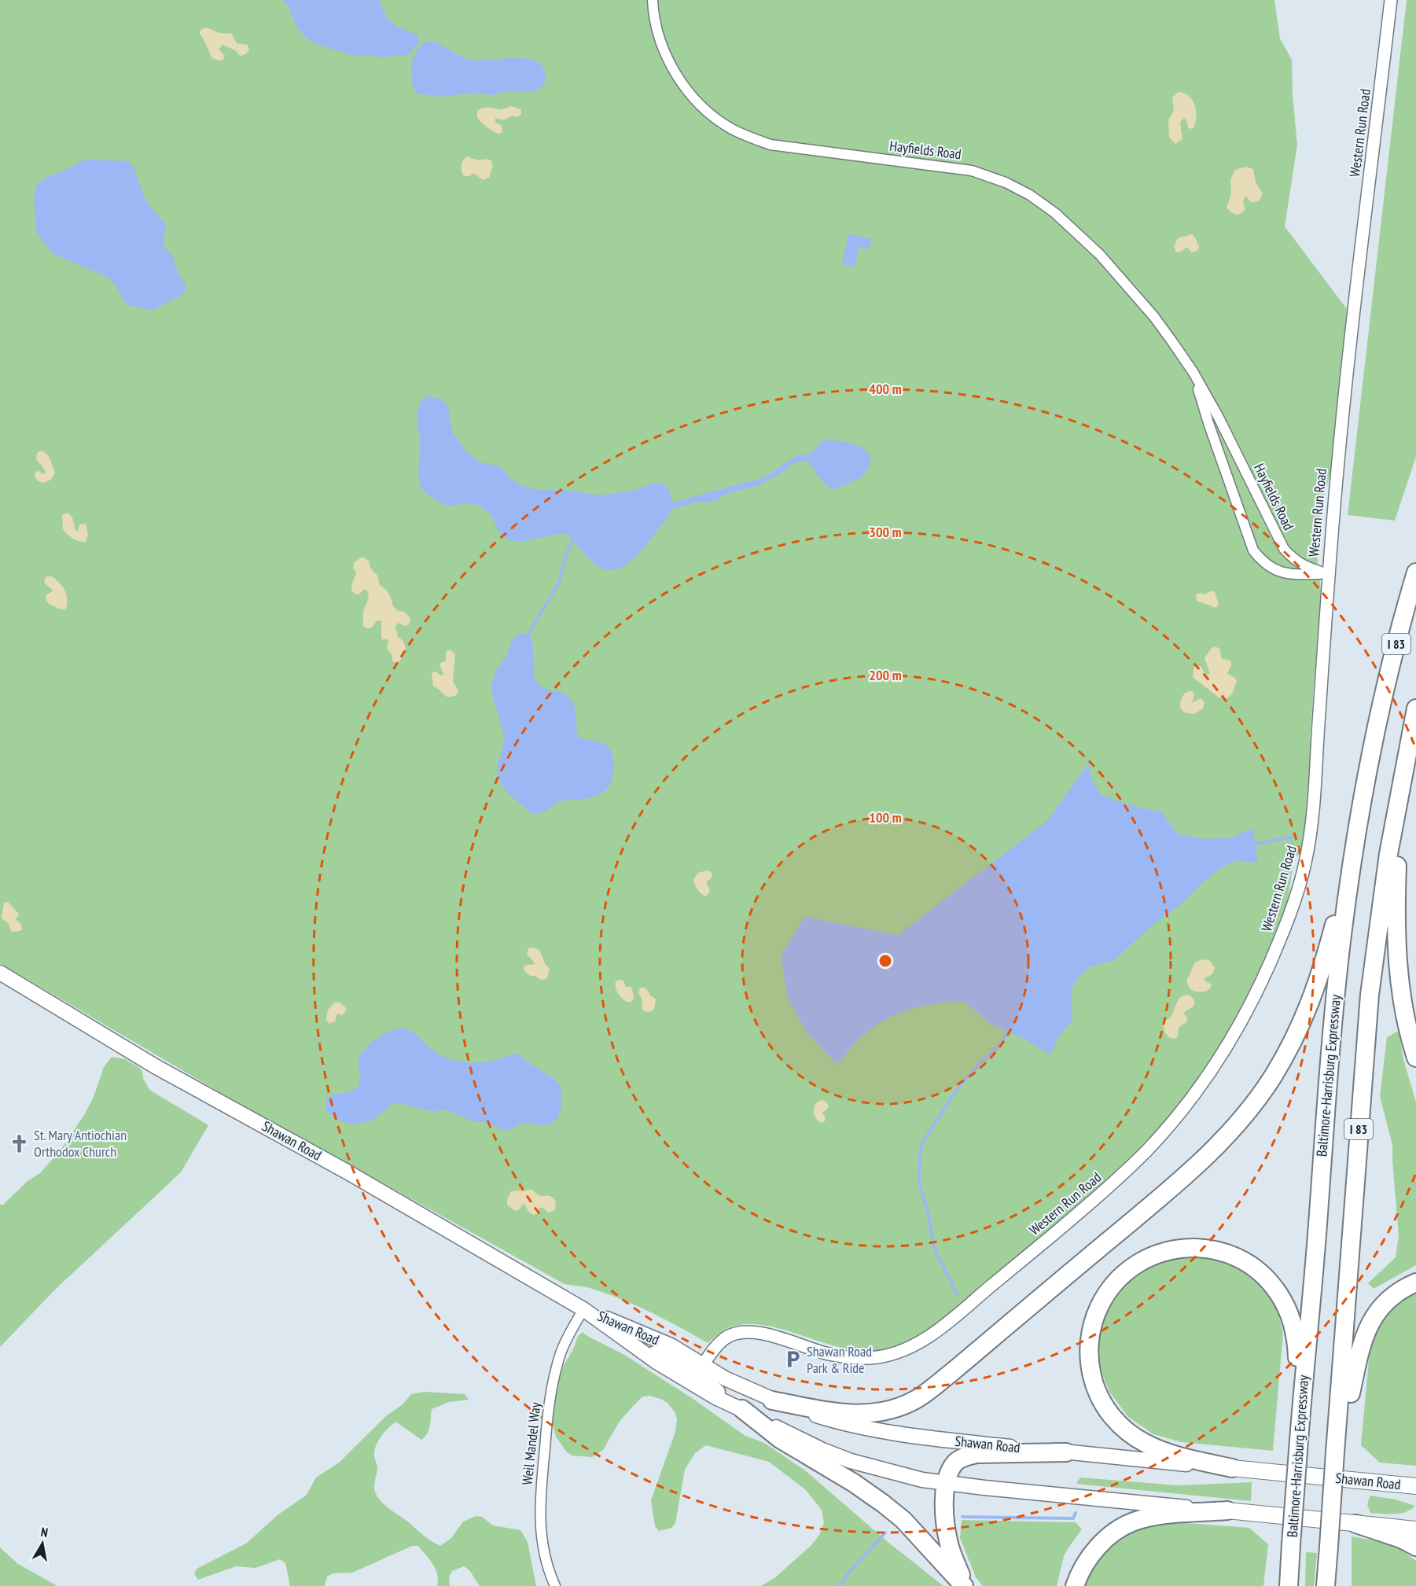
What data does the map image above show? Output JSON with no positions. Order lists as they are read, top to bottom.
{
  "streets": {
    "highway": ["I 83", "Baltimore-Harrisburg Expressway"],
    "main road": ["Shawan Road"],
    "street": ["Western Run Road", "Hayfields Road", "Weil Mandel Way"]
  },
  "crossings": [
    ["Western Run Road", "Hayfields Road"],
    ["Western Run Road", "Shawan Road"],
    ["Shawan Road", "Weil Mandel Way"]
  ],
  "places": {
    "church": ["St. Mary Antiochian Orthodox Church"],
    "parking": ["Shawan Road Park & Ride"]
  },
  "north": "top",
  "rings": [
    "400 m",
    "300 m",
    "200 m",
    "100 m"
  ]
}
